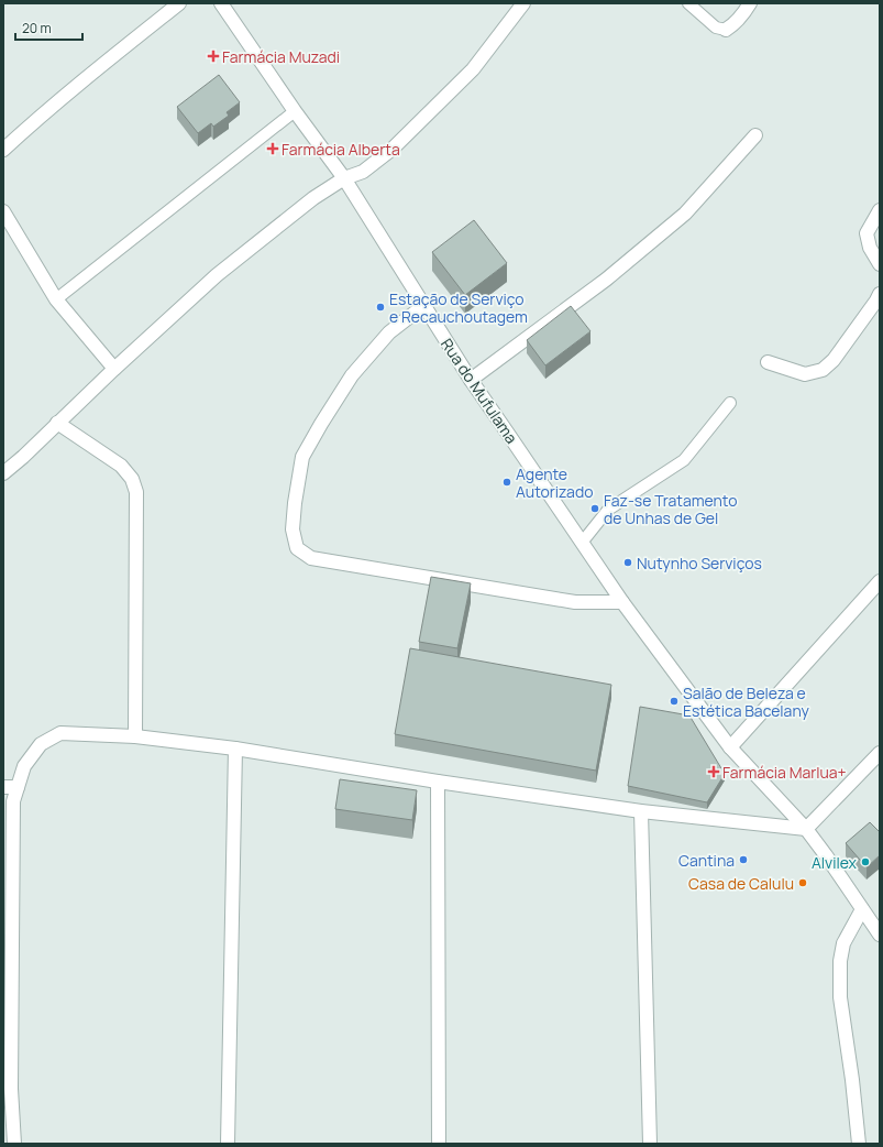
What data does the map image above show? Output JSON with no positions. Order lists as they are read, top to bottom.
{
  "streets": {
    "street": ["Rua do Mufulama"]
  },
  "places": {
    "health": ["Farmácia Muzadi", "Farmácia Alberta", "Farmácia Marlua+"],
    "other": [
      "Estação de Serviço e Recauchoutagem",
      "Agente Autorizado",
      "Faz-se Tratamento de Unhas de Gel",
      "Nutynho Serviços",
      "Salão de Beleza e Estética Bacelany",
      "Cantina",
      "Alvilex",
      "Casa de Calulu"
    ]
  },
  "scale_bar": "20 m"
}
